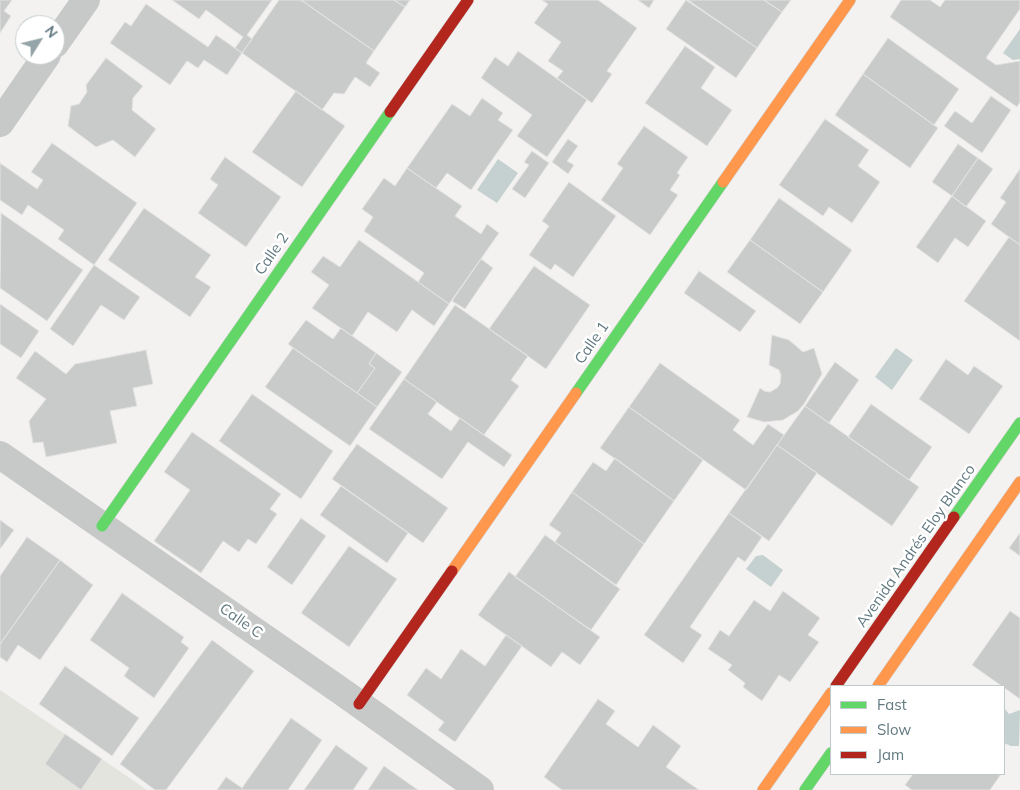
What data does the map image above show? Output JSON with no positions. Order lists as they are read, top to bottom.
{
  "streets": {
    "street": [
      "Calle 2",
      "Calle 1",
      "Avenida Andrés Eloy Blanco",
      "Calle C"
    ]
  },
  "crossings": [
    ["Calle 2", "Calle C"],
    ["Calle 1", "Calle C"]
  ],
  "legend": ["Fast", "Slow", "Jam"],
  "north": "top right"
}
